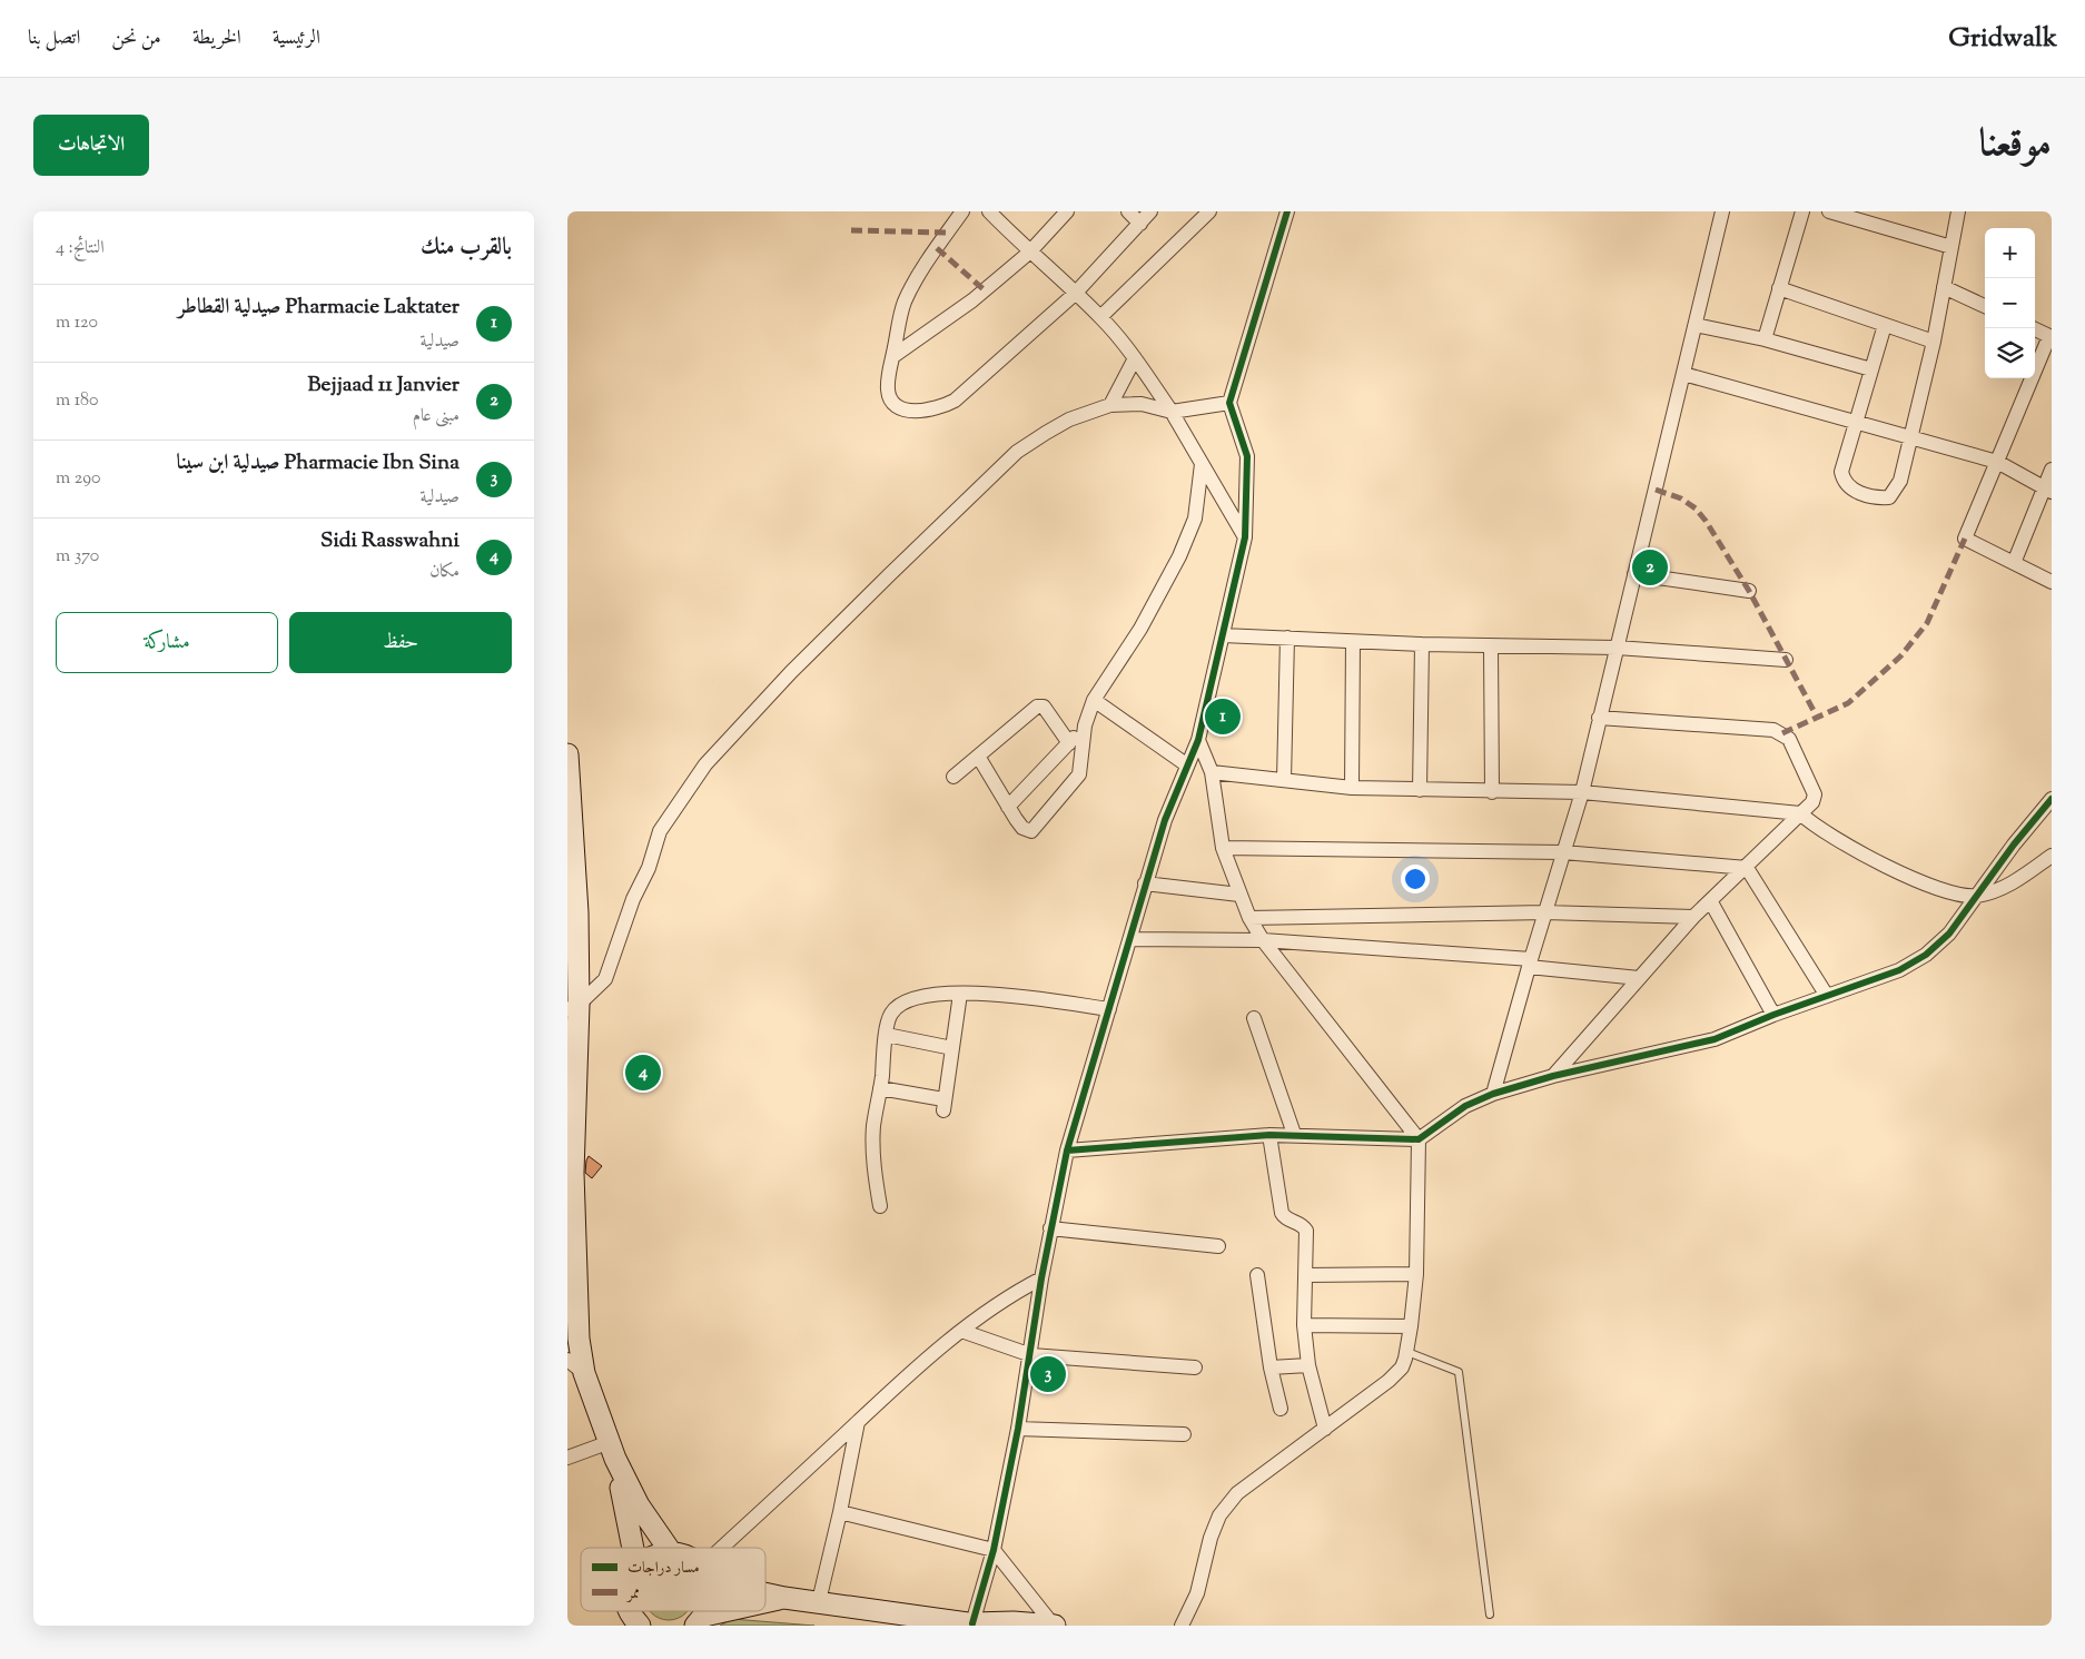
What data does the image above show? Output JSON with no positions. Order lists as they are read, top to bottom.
{
  "legend": ["مسار دراجات", "ممر"],
  "page": {
    "header": "Gridwalk",
    "nav": [
      "الرئيسية",
      "الخريطة",
      "من نحن",
      "اتصل بنا"
    ],
    "title": "موقعنا",
    "buttons": [
      "الاتجاهات",
      ["حفظ", "مشاركة"]
    ],
    "heading": ["بالقرب منك", "النتائج: 4"],
    "map_buttons": ["+", "−"],
    "list": [
      {
        "mark": "1",
        "name": "Pharmacie Laktater صيدلية القطاطر",
        "note": "صيدلية",
        "value": "120 m"
      },
      {
        "mark": "2",
        "name": "Bejjaad 11 Janvier",
        "note": "مبنى عام",
        "value": "180 m"
      },
      {
        "mark": "3",
        "name": "Pharmacie Ibn Sina صيدلية ابن سينا",
        "note": "صيدلية",
        "value": "290 m"
      },
      {
        "mark": "4",
        "name": "Sidi Rasswahni",
        "note": "مكان",
        "value": "370 m"
      }
    ],
    "pins": [
      "2",
      "1",
      "4",
      "3"
    ]
  }
}
